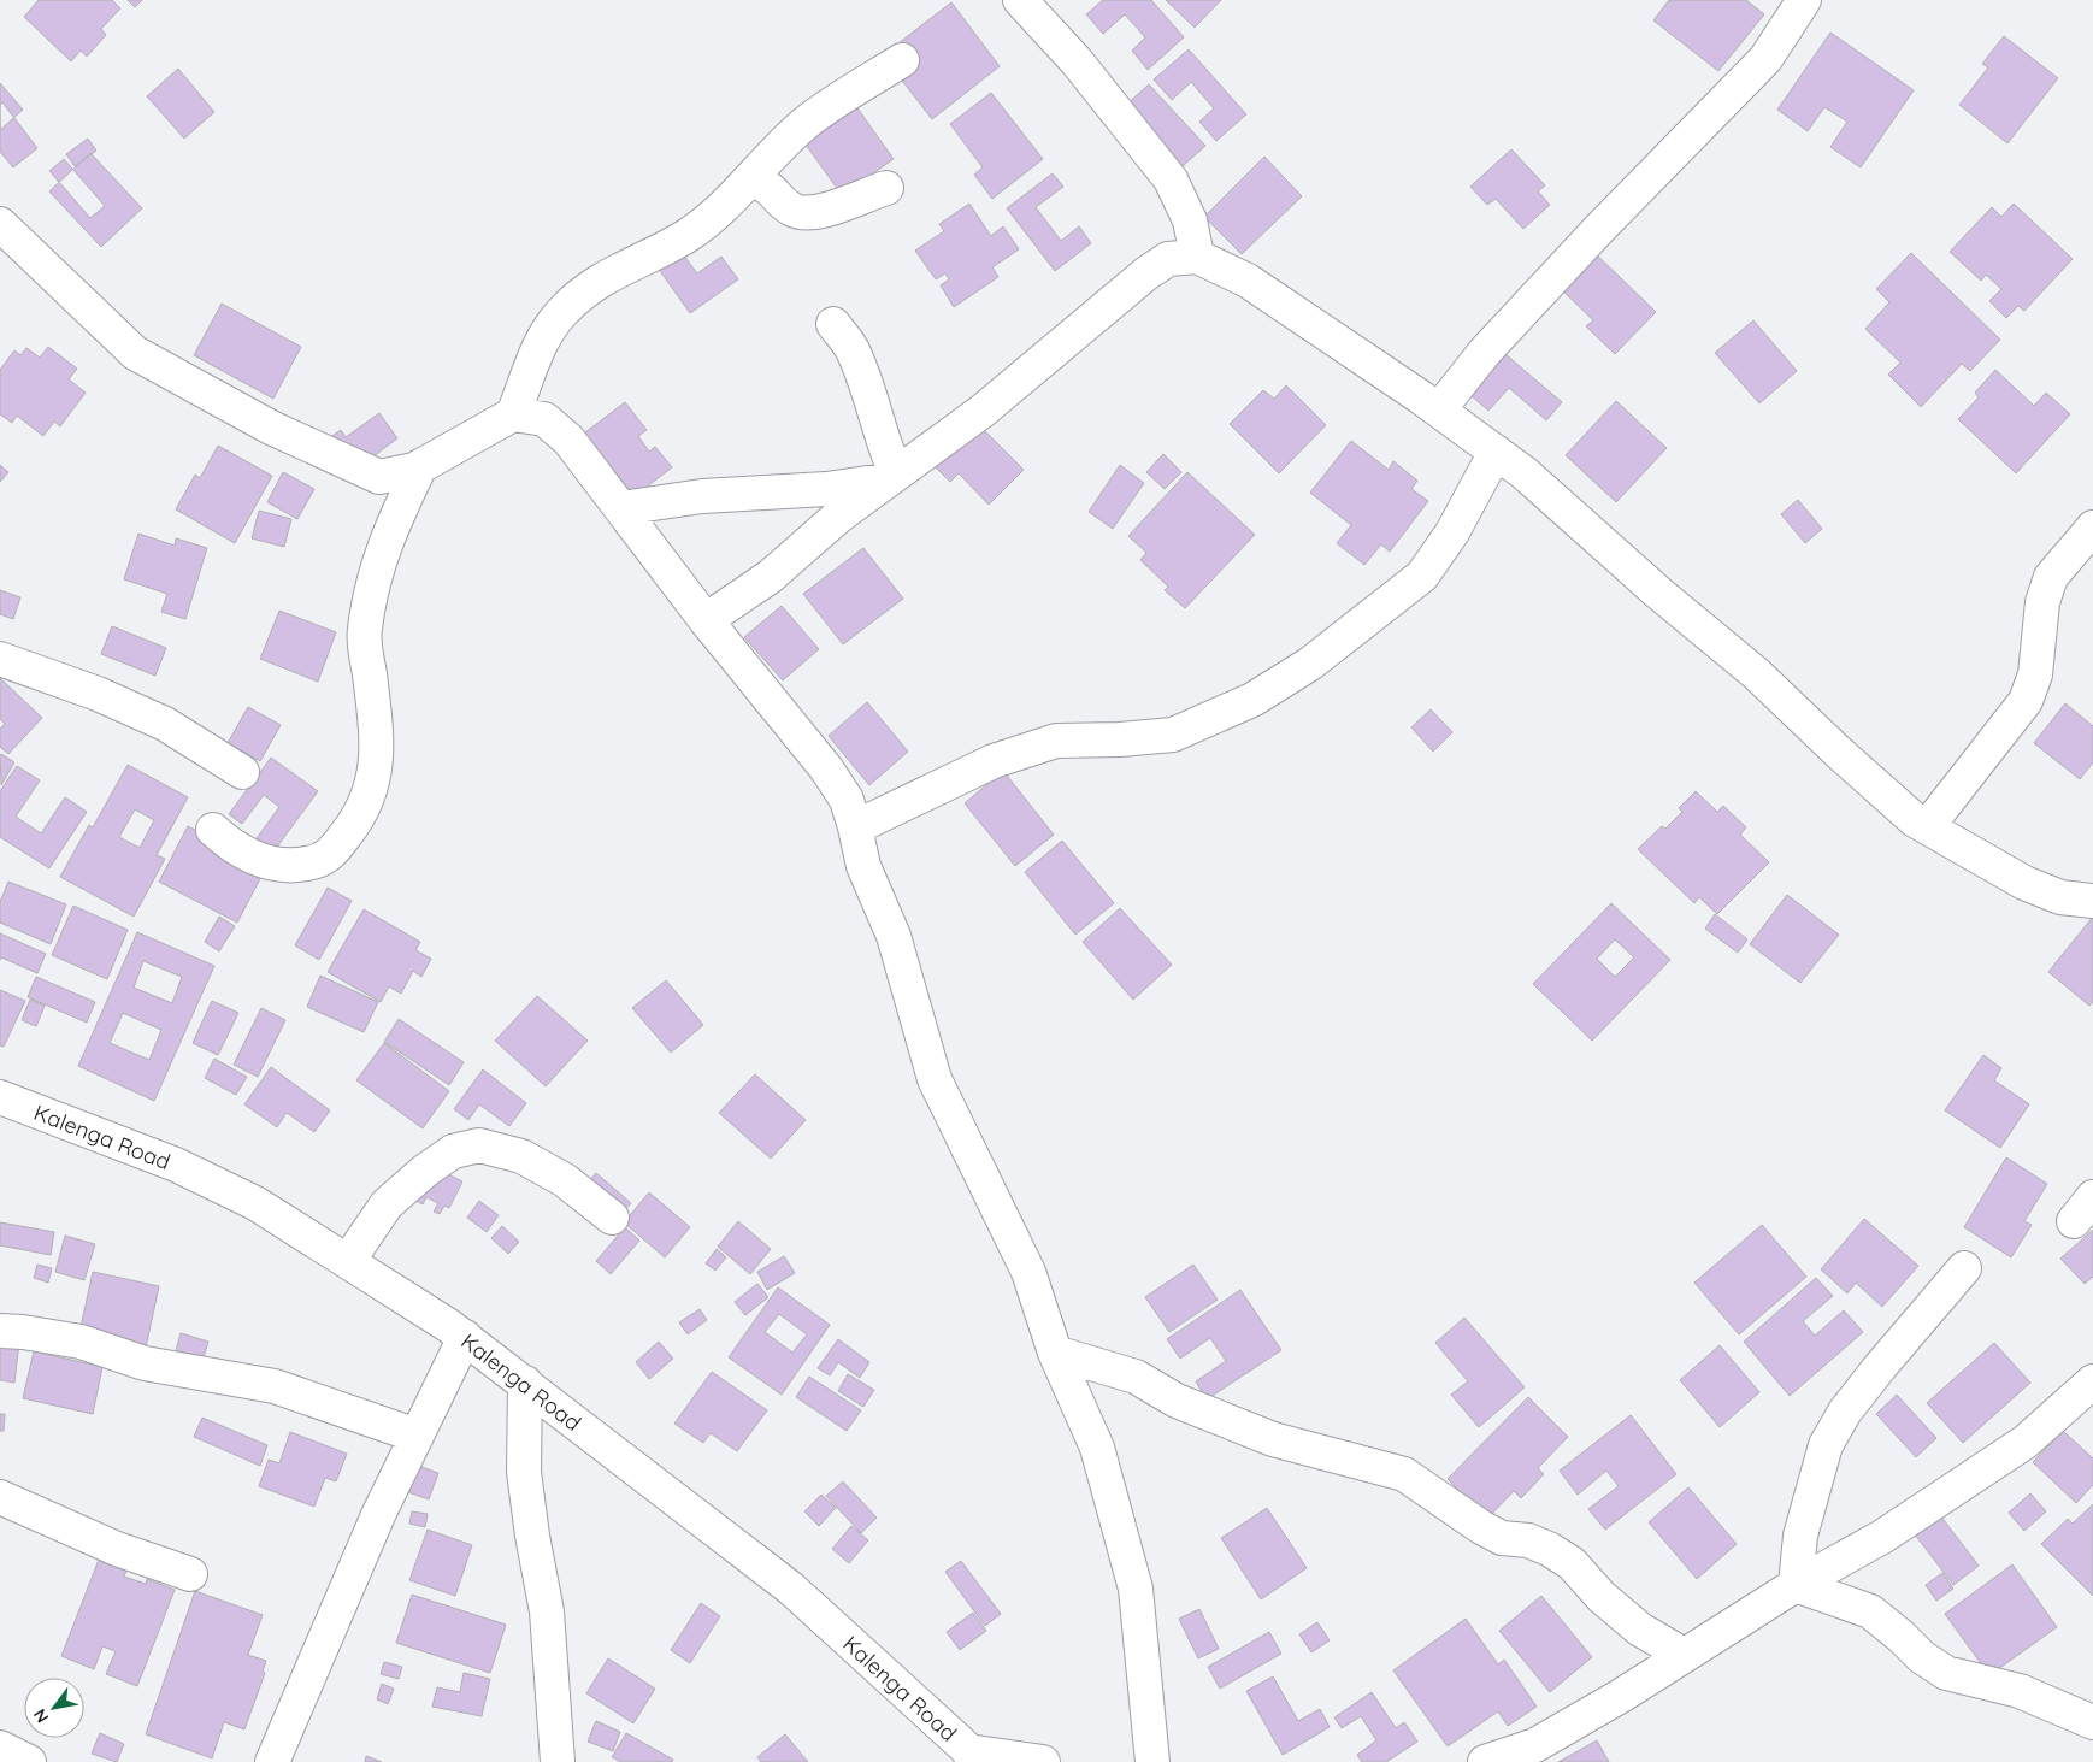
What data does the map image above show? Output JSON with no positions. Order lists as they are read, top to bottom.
{
  "streets": {
    "street": ["Kalenga Road"]
  },
  "north": "bottom left"
}
